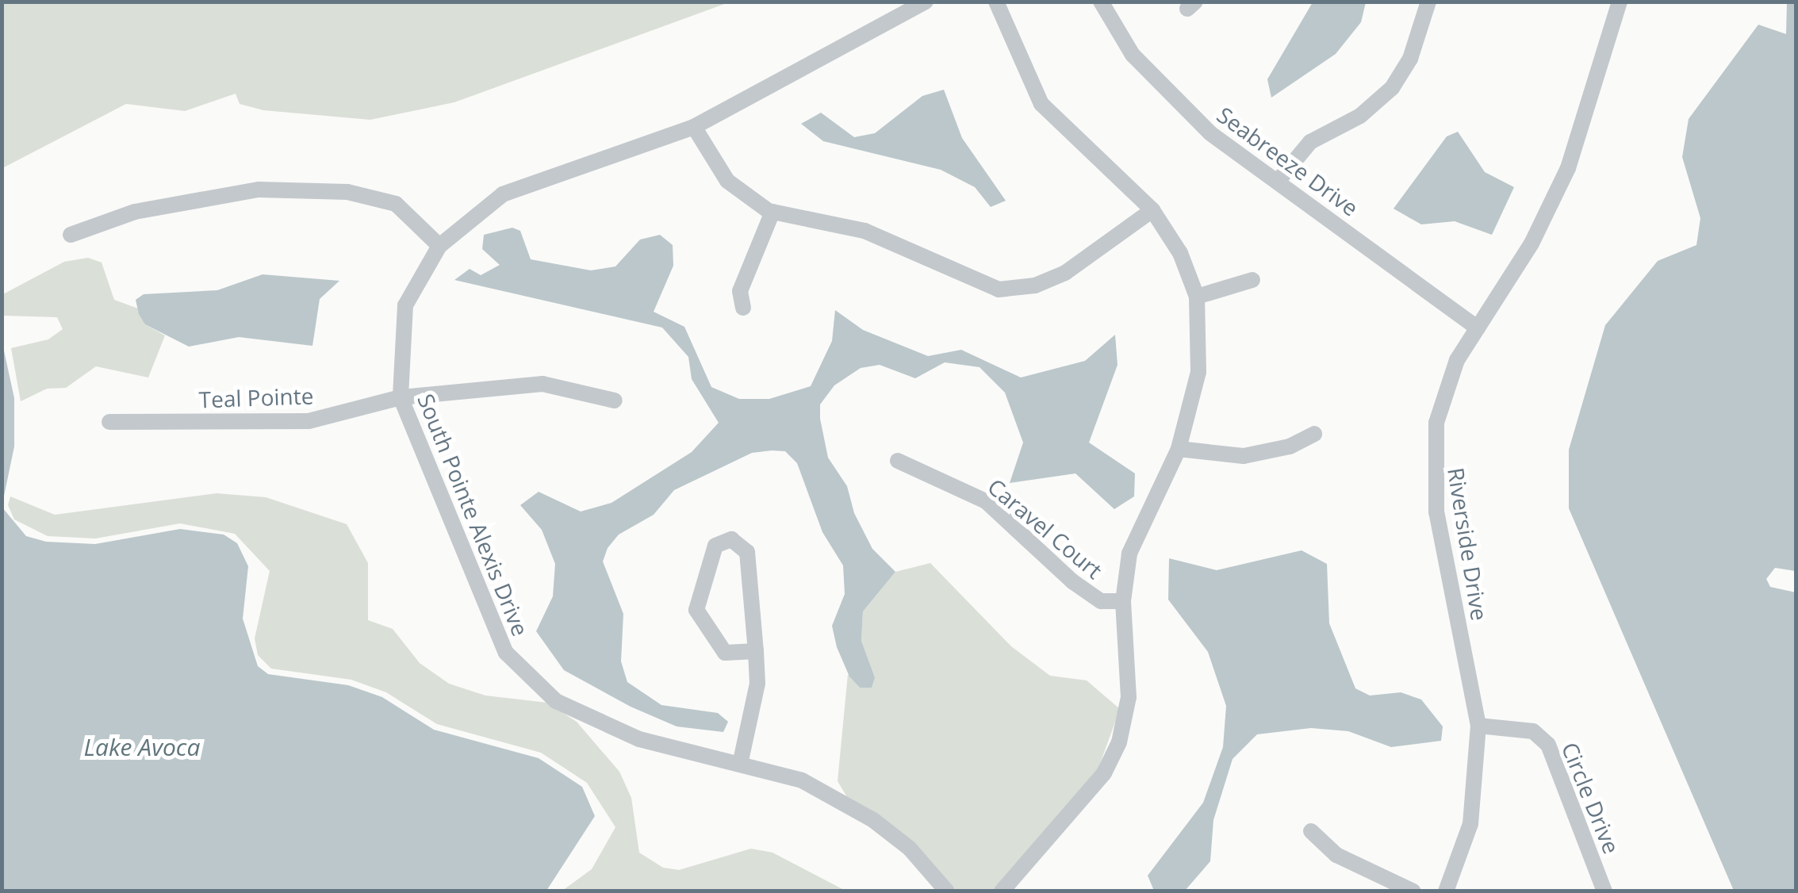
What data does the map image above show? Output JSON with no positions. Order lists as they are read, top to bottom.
{
  "streets": {
    "street": [
      "Seabreeze Drive",
      "Teal Pointe",
      "South Pointe Alexis Drive",
      "Caravel Court",
      "Riverside Drive",
      "Circle Drive"
    ]
  },
  "crossings": [
    ["Seabreeze Drive", "Riverside Drive"],
    ["Teal Pointe", "South Pointe Alexis Drive"],
    ["Riverside Drive", "Circle Drive"]
  ],
  "water": ["Lake Avoca"]
}
